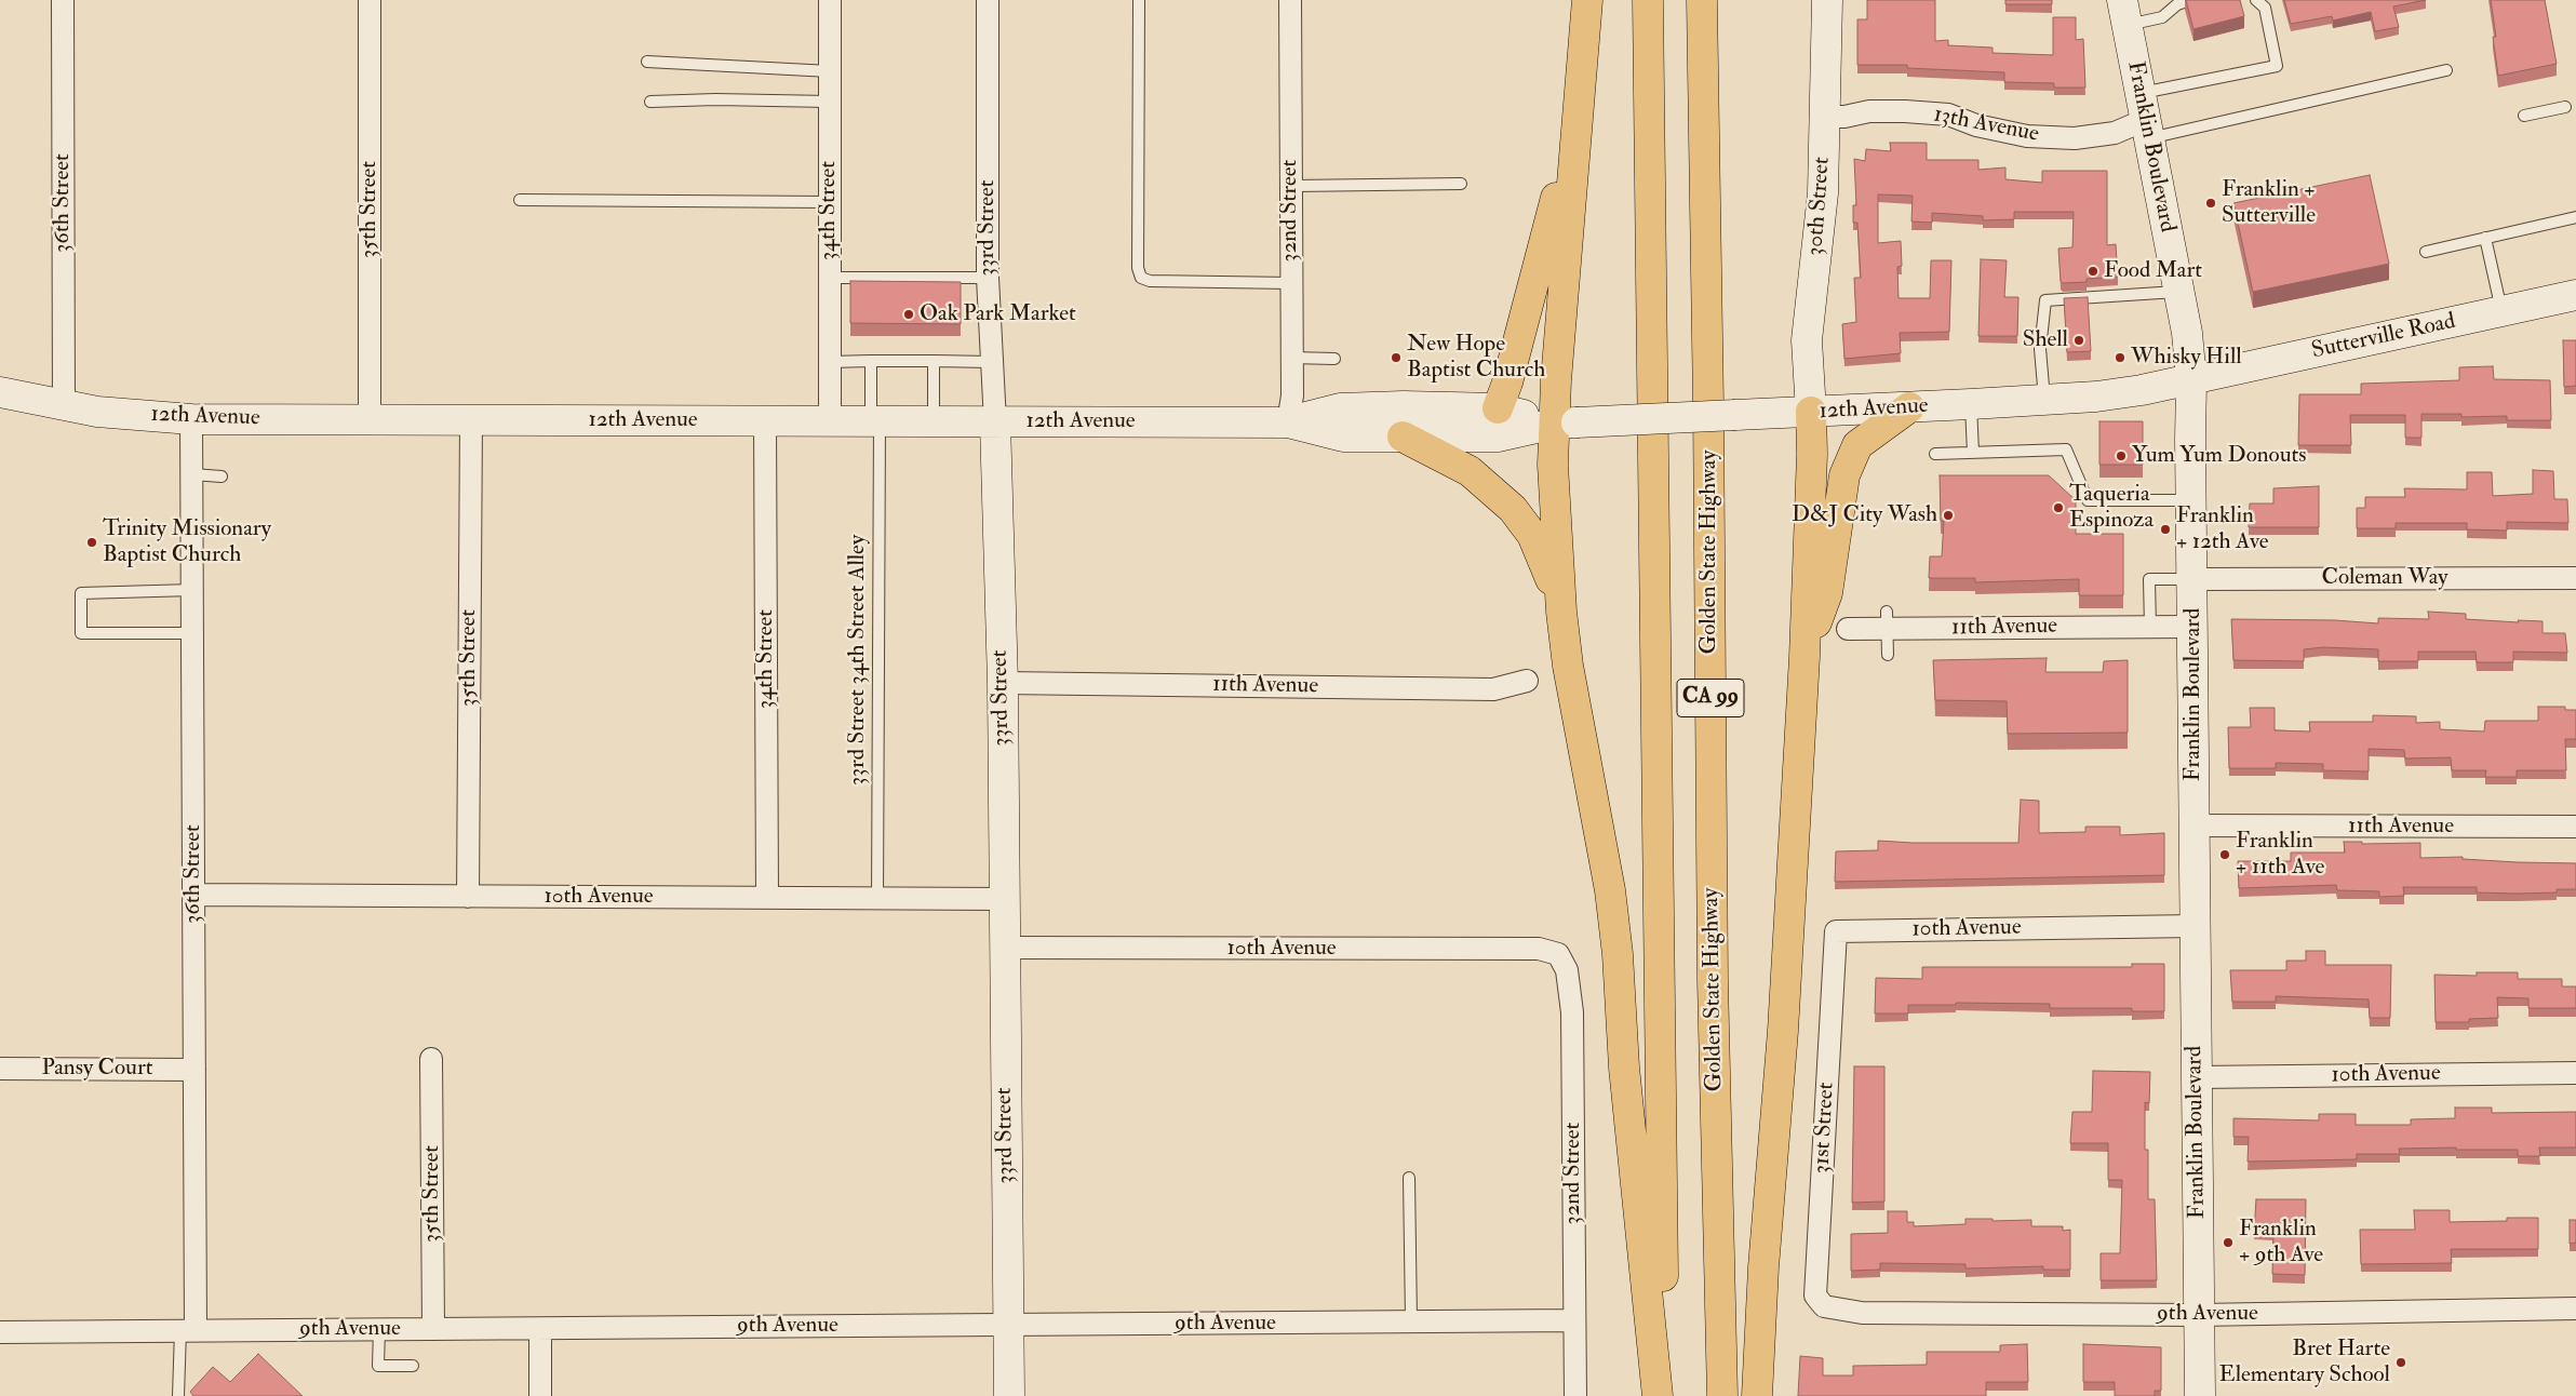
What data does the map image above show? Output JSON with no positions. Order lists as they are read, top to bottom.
{
  "streets": {
    "highway": ["Golden State Highway", "CA 99"],
    "main road": [
      "Franklin Boulevard",
      "30th Street",
      "33rd Street",
      "Sutterville Road",
      "12th Avenue"
    ],
    "street": [
      "13th Avenue",
      "36th Street",
      "35th Street",
      "34th Street",
      "32nd Street",
      "Coleman Way",
      "11th Avenue",
      "10th Avenue",
      "Pansy Court",
      "31st Street",
      "9th Avenue"
    ],
    "lane": ["33rd Street 34th Street Alley"]
  },
  "crossings": [
    ["13th Avenue", "Franklin Boulevard"],
    ["13th Avenue", "30th Street"],
    ["Franklin Boulevard", "Sutterville Road"],
    ["Franklin Boulevard", "12th Avenue"],
    ["Franklin Boulevard", "Coleman Way"],
    ["Franklin Boulevard", "11th Avenue"],
    ["Franklin Boulevard", "10th Avenue"],
    ["Franklin Boulevard", "9th Avenue"],
    ["36th Street", "12th Avenue"],
    ["36th Street", "10th Avenue"],
    ["36th Street", "Pansy Court"],
    ["36th Street", "9th Avenue"],
    ["30th Street", "12th Avenue"],
    ["35th Street", "12th Avenue"],
    ["35th Street", "10th Avenue"],
    ["35th Street", "9th Avenue"],
    ["34th Street", "12th Avenue"],
    ["34th Street", "10th Avenue"],
    ["32nd Street", "12th Avenue"],
    ["32nd Street", "10th Avenue"],
    ["32nd Street", "9th Avenue"],
    ["33rd Street", "12th Avenue"],
    ["33rd Street", "11th Avenue"],
    ["33rd Street", "10th Avenue"],
    ["33rd Street", "9th Avenue"],
    ["Sutterville Road", "12th Avenue"],
    ["12th Avenue", "33rd Street 34th Street Alley"],
    ["33rd Street 34th Street Alley", "10th Avenue"],
    ["10th Avenue", "31st Street"],
    ["31st Street", "9th Avenue"]
  ],
  "places": [
    "Franklin + Sutterville",
    "Food Mart",
    "Oak Park Market",
    "Shell",
    "New Hope Baptist Church",
    "Whisky Hill",
    "Yum Yum Donouts",
    "Taqueria Espinoza",
    "D&J City Wash",
    "Franklin + 12th Ave",
    "Trinity Missionary Baptist Church",
    "Franklin + 11th Ave",
    "Franklin + 9th Ave",
    "Bret Harte Elementary School"
  ]
}
